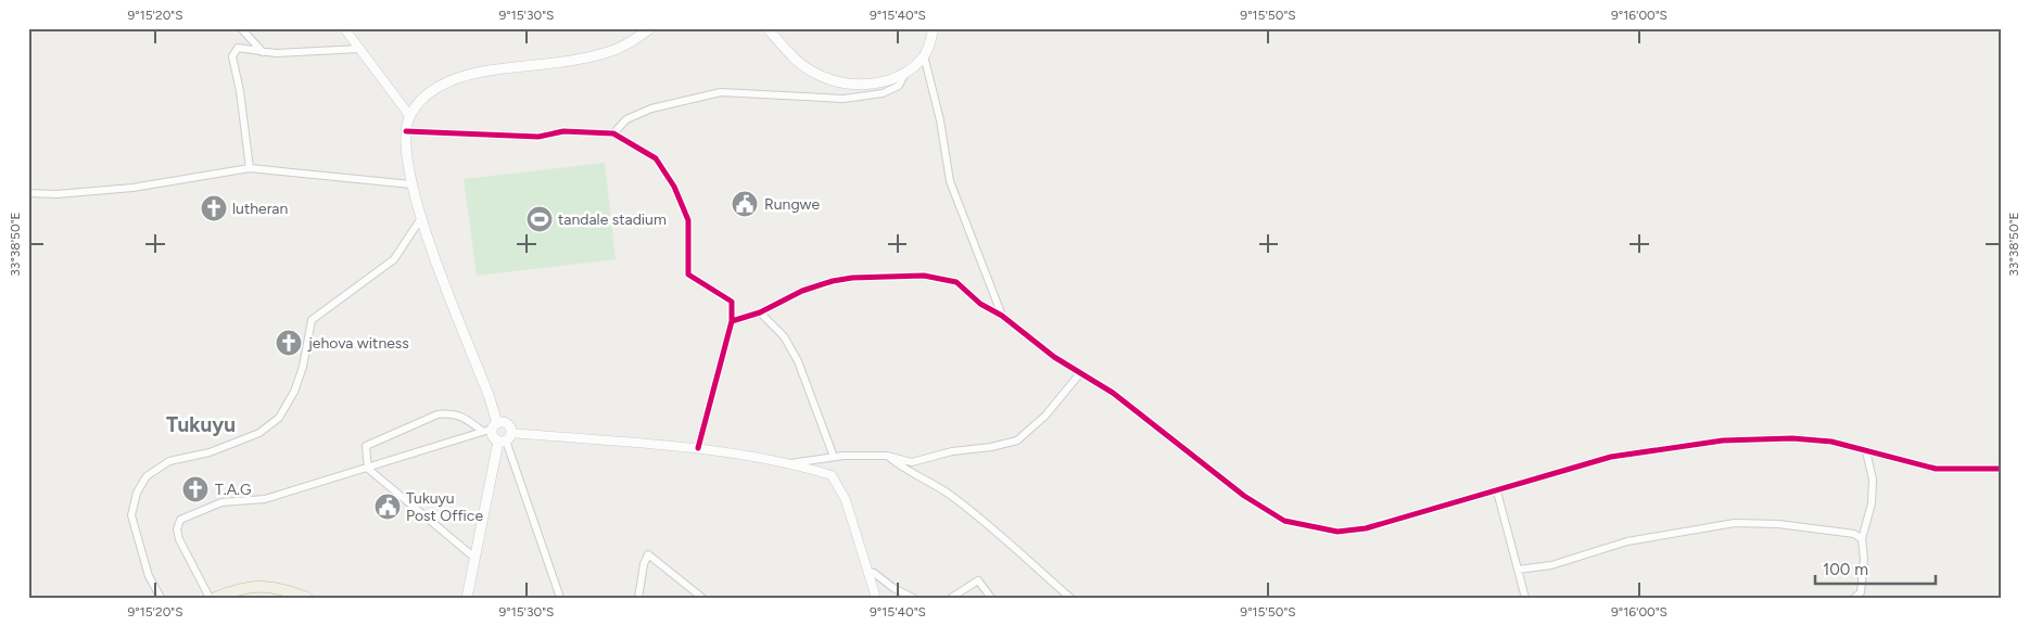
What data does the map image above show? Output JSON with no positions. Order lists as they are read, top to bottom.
{
  "districts": ["Tukuyu"],
  "places": {
    "public building": ["Rungwe", "Tukuyu Post Office"],
    "church": ["lutheran", "jehova witness", "T.A.G"],
    "sports": ["tandale stadium"]
  },
  "scale_bar": "100 m",
  "coordinates": [
    "9°15'20\"S",
    "9°15'30\"S",
    "9°15'40\"S",
    "9°15'50\"S",
    "9°16'00\"S",
    "33°38'50\"E"
  ]
}
